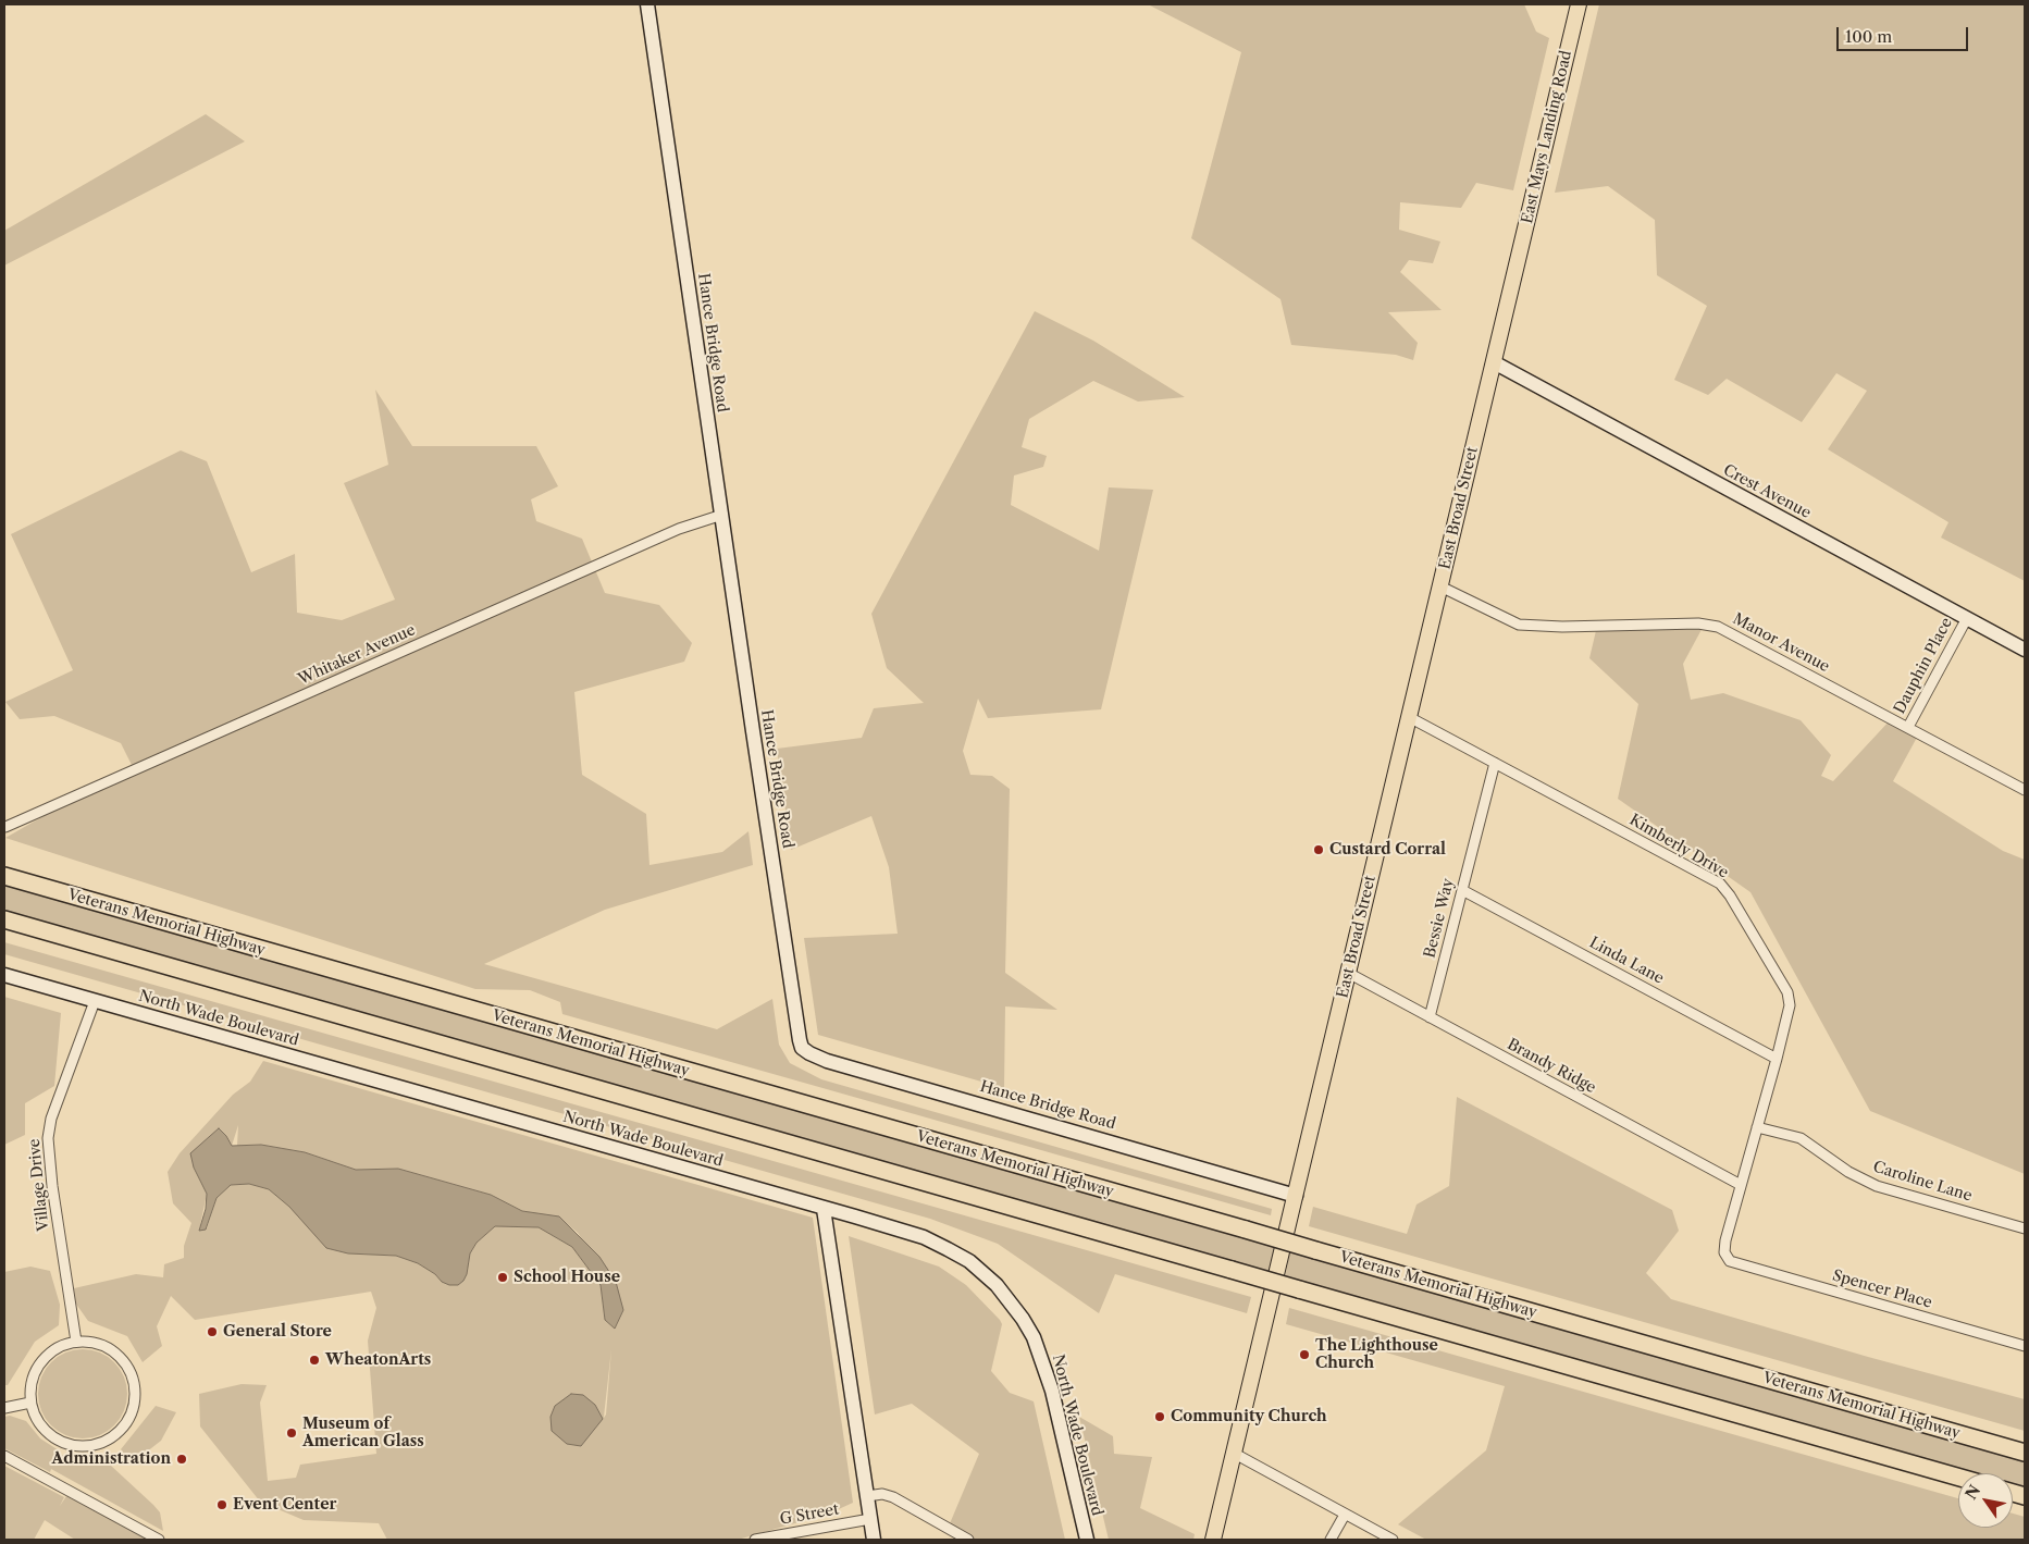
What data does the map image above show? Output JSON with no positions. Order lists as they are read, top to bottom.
{
  "streets": {
    "highway": ["Veterans Memorial Highway"],
    "main road": ["East Mays Landing Road", "East Broad Street"],
    "street": [
      "Hance Bridge Road",
      "Crest Avenue",
      "Manor Avenue",
      "Whitaker Avenue",
      "Dauphin Place",
      "Kimberly Drive",
      "Bessie Way",
      "Linda Lane",
      "North Wade Boulevard",
      "Brandy Ridge",
      "Caroline Lane",
      "Village Drive",
      "Spencer Place",
      "G Street"
    ]
  },
  "crossings": [
    ["East Mays Landing Road", "East Broad Street"],
    ["Hance Bridge Road", "East Broad Street"],
    ["Hance Bridge Road", "Whitaker Avenue"],
    ["Crest Avenue", "East Broad Street"],
    ["Crest Avenue", "Dauphin Place"],
    ["East Broad Street", "Manor Avenue"],
    ["East Broad Street", "Kimberly Drive"],
    ["East Broad Street", "Brandy Ridge"],
    ["Manor Avenue", "Dauphin Place"],
    ["Kimberly Drive", "Bessie Way"],
    ["Kimberly Drive", "Linda Lane"],
    ["Kimberly Drive", "Brandy Ridge"],
    ["Kimberly Drive", "Caroline Lane"],
    ["Kimberly Drive", "Spencer Place"],
    ["Bessie Way", "Linda Lane"],
    ["Bessie Way", "Brandy Ridge"],
    ["North Wade Boulevard", "Village Drive"]
  ],
  "places": [
    "Custard Corral",
    "School House",
    "General Store",
    "The Lighthouse Church",
    "WheatonArts",
    "Community Church",
    "Museum of American Glass",
    "Administration",
    "Event Center"
  ],
  "scale_bar": "100 m",
  "north": "top left"
}
